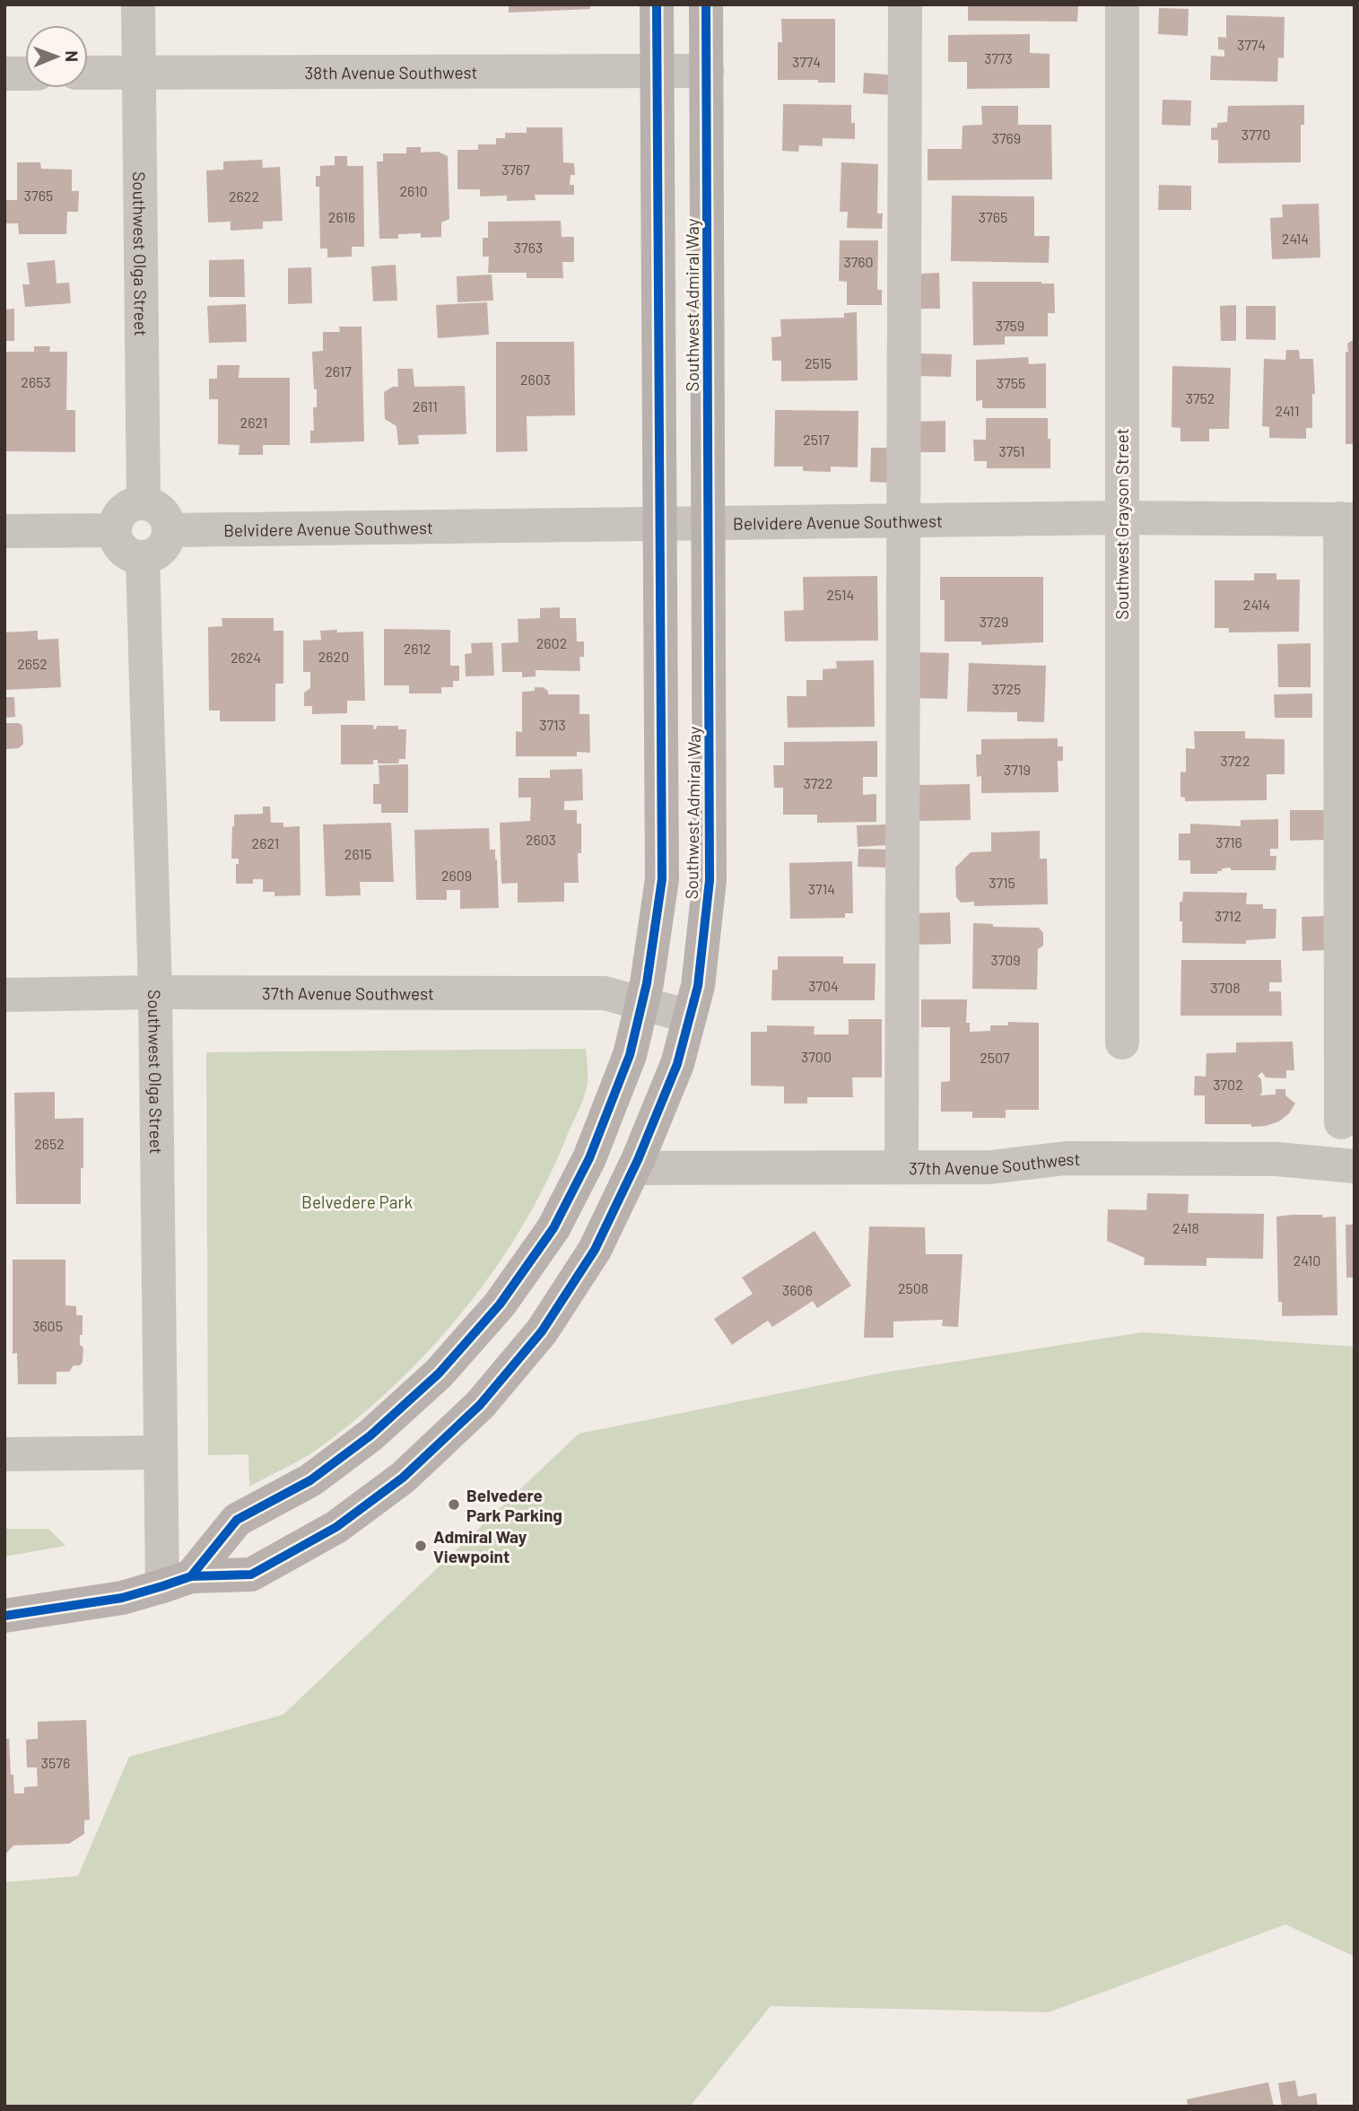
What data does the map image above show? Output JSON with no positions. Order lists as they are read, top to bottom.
{
  "streets": {
    "main road": ["Southwest Admiral Way"],
    "street": [
      "38th Avenue Southwest",
      "Southwest Olga Street",
      "Belvidere Avenue Southwest",
      "Southwest Grayson Street",
      "37th Avenue Southwest"
    ]
  },
  "crossings": [
    ["38th Avenue Southwest", "Southwest Olga Street"],
    ["38th Avenue Southwest", "Southwest Admiral Way"],
    ["Southwest Olga Street", "Southwest Admiral Way"],
    ["Southwest Olga Street", "Belvidere Avenue Southwest"],
    ["Southwest Olga Street", "37th Avenue Southwest"],
    ["Southwest Admiral Way", "Belvidere Avenue Southwest"],
    ["Southwest Admiral Way", "37th Avenue Southwest"],
    ["Belvidere Avenue Southwest", "Southwest Grayson Street"]
  ],
  "parks": ["Belvedere Park"],
  "places": ["Belvedere Park Parking", "Admiral Way Viewpoint"],
  "house_numbers": [
    "3774",
    "3773",
    "3774",
    "3770",
    "3769",
    "3767",
    "2610",
    "3765",
    "2622",
    "2616",
    "3765",
    "2414",
    "3763",
    "3760",
    "3759",
    "2515",
    "2617",
    "2603",
    "2653",
    "3755",
    "3752",
    "2611",
    "2411",
    "2621",
    "2517",
    "3751",
    "2514",
    "2414",
    "3729",
    "2602",
    "2612",
    "2620",
    "2624",
    "2652",
    "3725",
    "3713",
    "3722",
    "3719",
    "3722",
    "2603",
    "3716",
    "2621",
    "2615",
    "2609",
    "3715",
    "3714",
    "3712",
    "3709",
    "3704",
    "3708",
    "3700",
    "2507",
    "3702",
    "2652",
    "2418",
    "2410",
    "2508",
    "3606",
    "3605",
    "3576"
  ],
  "north": "right"
}
